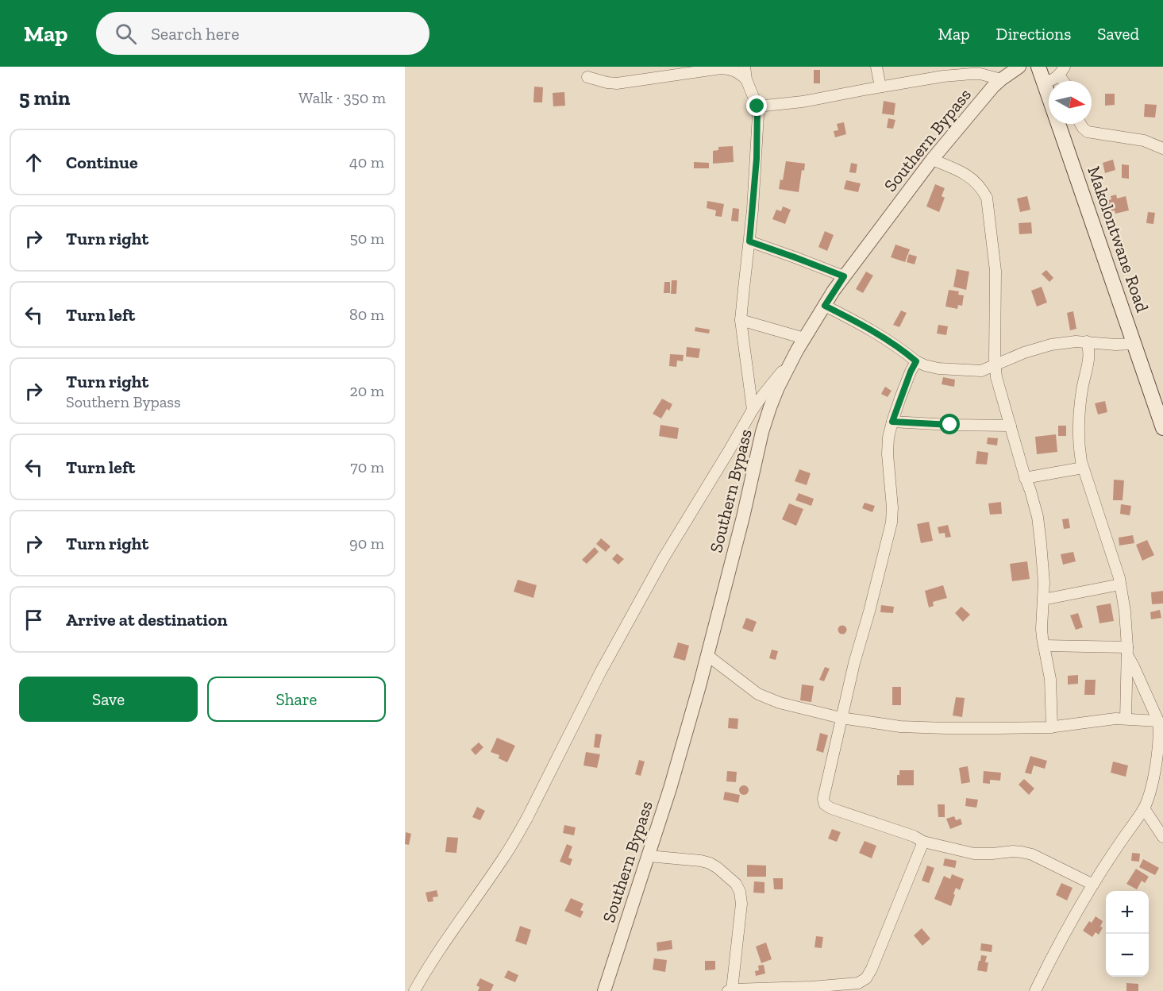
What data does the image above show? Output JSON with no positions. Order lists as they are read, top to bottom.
{
  "streets": {
    "main road": ["Makolontwane Road"],
    "street": ["Southern Bypass"]
  },
  "north": "right",
  "page": {
    "header": "Map",
    "search": "Search here",
    "nav": ["Map", "Directions", "Saved"],
    "heading": ["5 min", "Walk · 350 m"],
    "list": [
      ["Continue", "40 m"],
      ["Turn right", "50 m"],
      ["Turn left", "80 m"],
      ["Turn right", "Southern Bypass", "20 m"],
      ["Turn left", "70 m"],
      ["Turn right", "90 m"],
      "Arrive at destination"
    ],
    "buttons": ["Save", "Share"],
    "map_buttons": ["+", "−"]
  }
}
